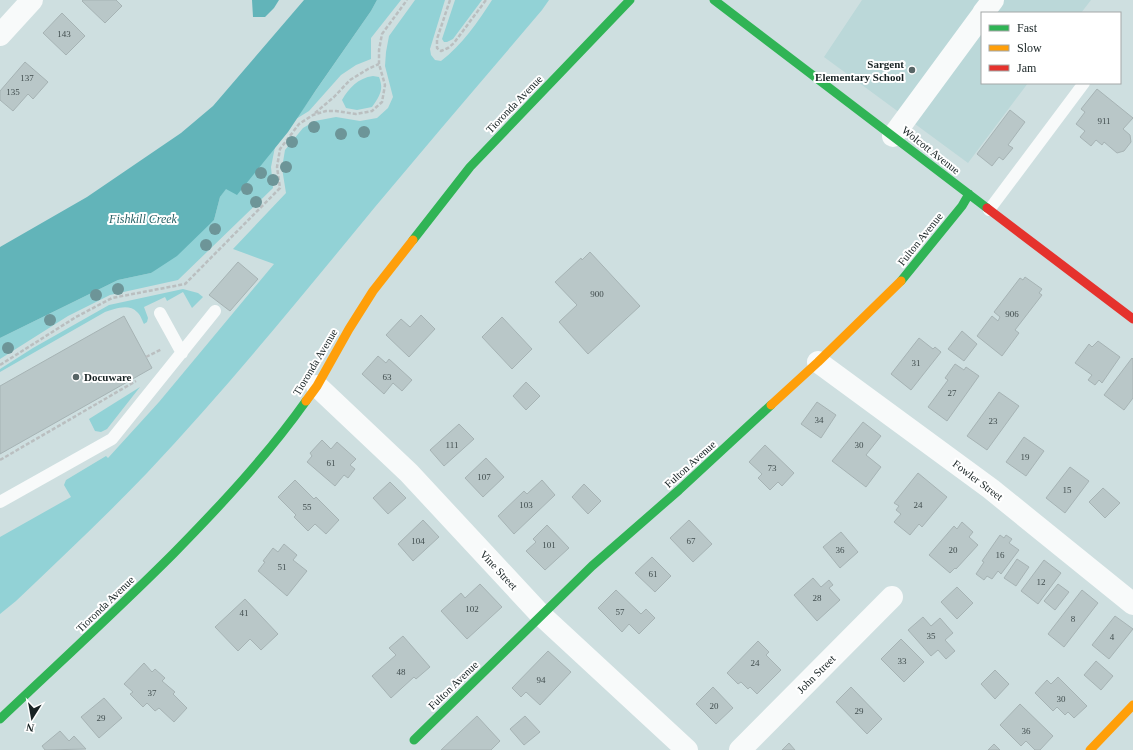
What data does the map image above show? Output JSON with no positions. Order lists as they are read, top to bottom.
{
  "streets": {
    "street": [
      "Tioronda Avenue",
      "Wolcott Avenue",
      "Fulton Avenue",
      "Fowler Street",
      "Vine Street",
      "John Street"
    ]
  },
  "crossings": [
    ["Tioronda Avenue", "Vine Street"],
    ["Wolcott Avenue", "Fulton Avenue"],
    ["Fulton Avenue", "Fowler Street"],
    ["Fulton Avenue", "Vine Street"]
  ],
  "water": ["Fishkill Creek"],
  "places": ["Sargent Elementary School", "Docuware"],
  "house_numbers": [
    "143",
    "137",
    "135",
    "911",
    "900",
    "906",
    "31",
    "63",
    "27",
    "34",
    "23",
    "111",
    "30",
    "19",
    "61",
    "73",
    "107",
    "15",
    "103",
    "24",
    "55",
    "104",
    "67",
    "101",
    "36",
    "20",
    "16",
    "51",
    "61",
    "12",
    "28",
    "102",
    "57",
    "41",
    "8",
    "35",
    "4",
    "33",
    "24",
    "48",
    "94",
    "37",
    "30",
    "20",
    "29",
    "29",
    "36"
  ],
  "legend": ["Fast", "Slow", "Jam"],
  "north": "bottom"
}
